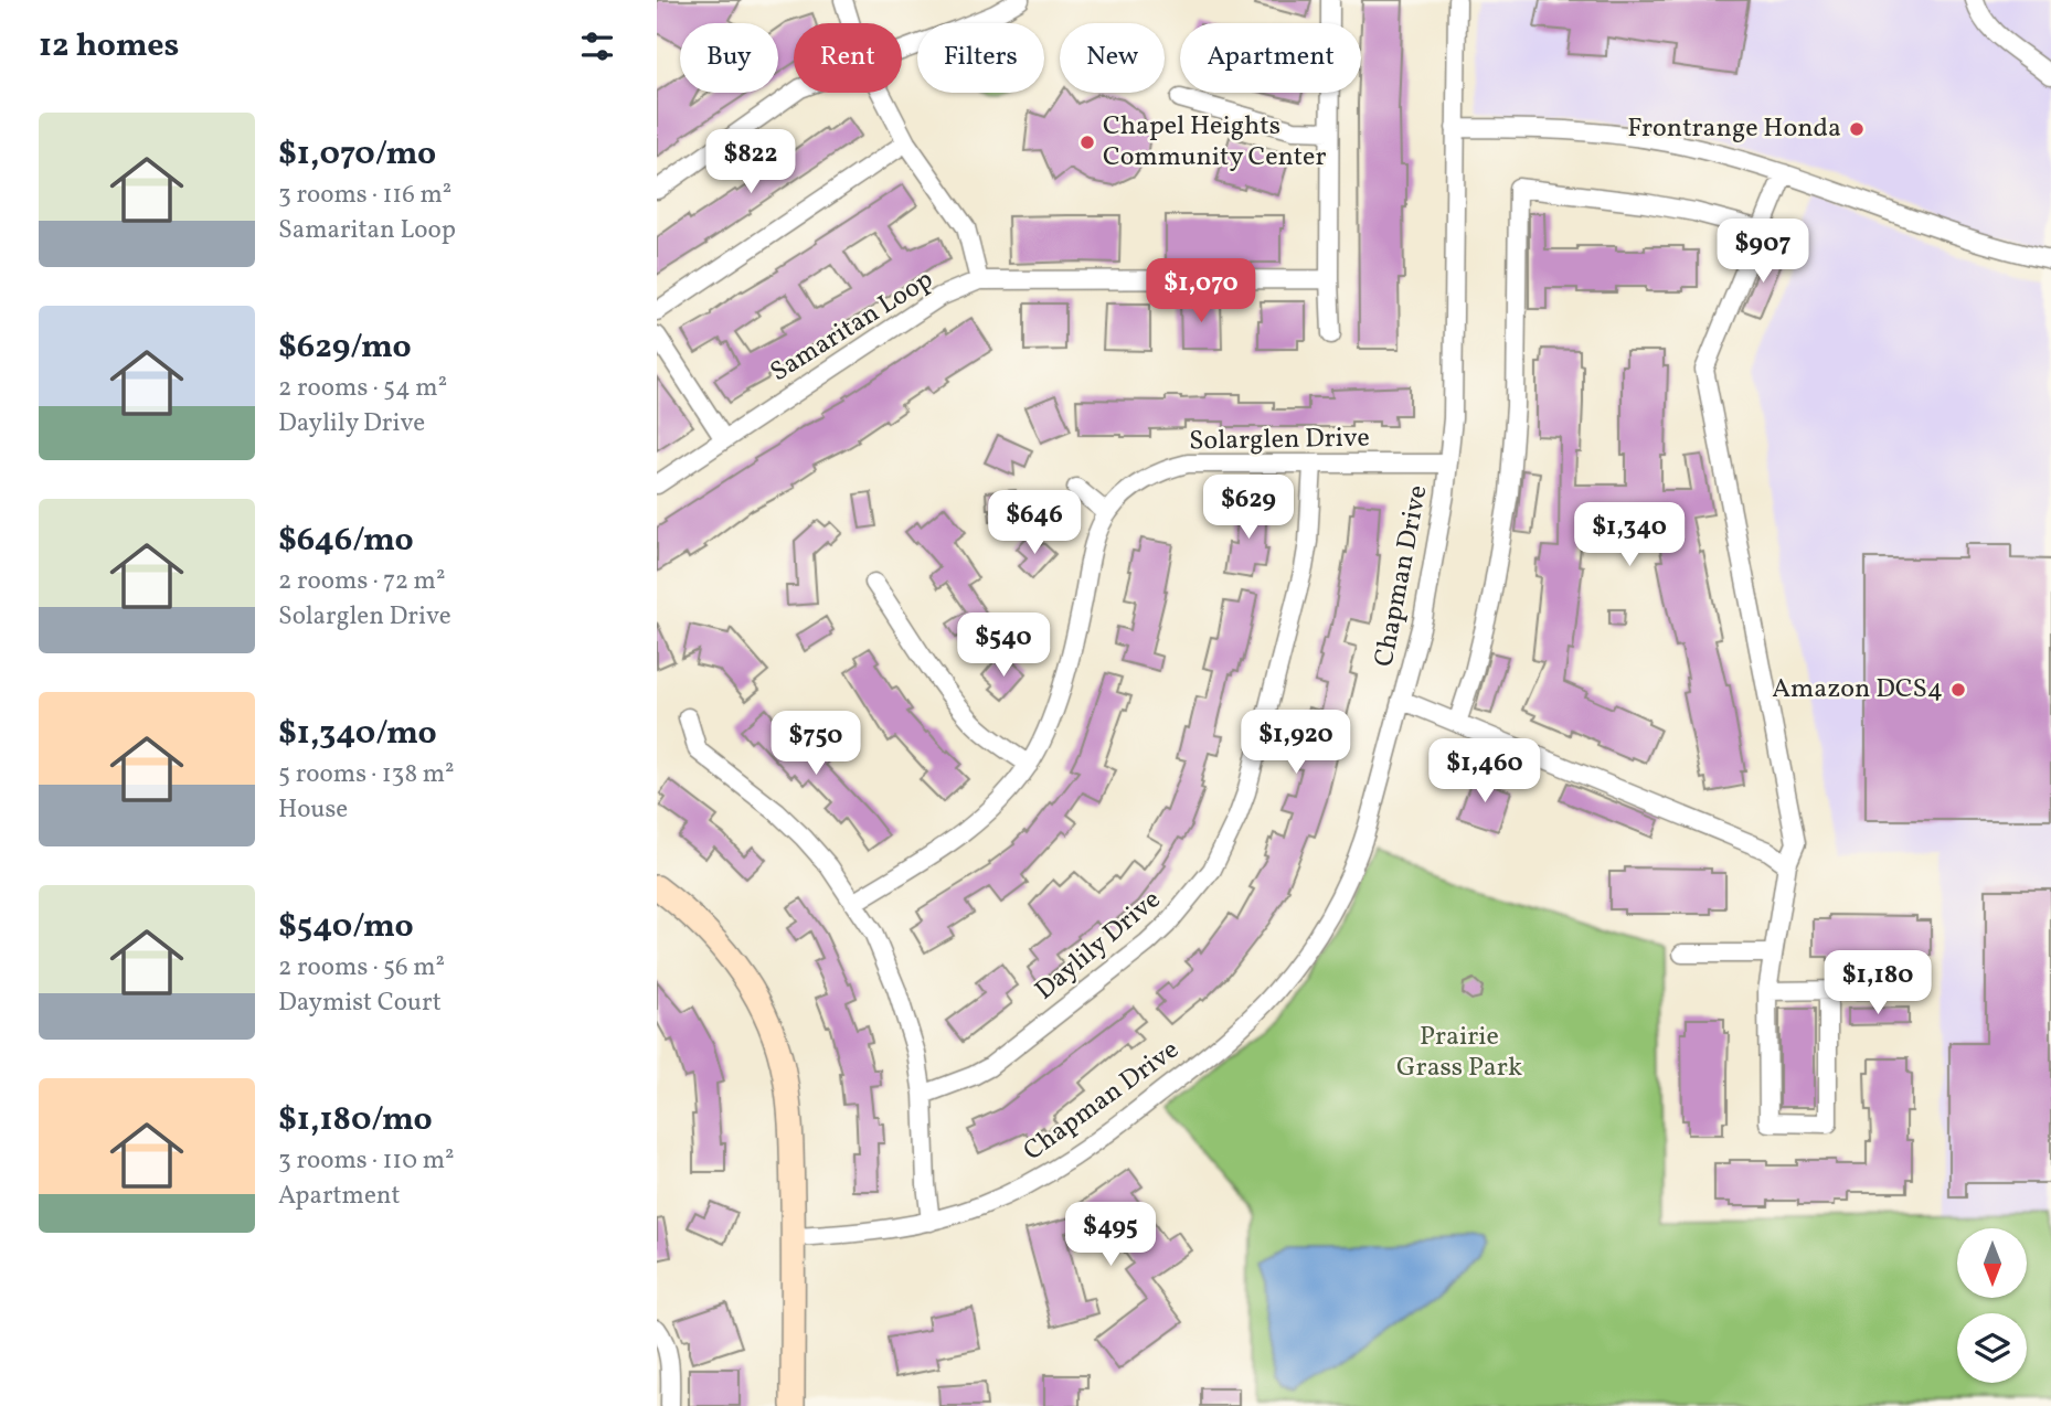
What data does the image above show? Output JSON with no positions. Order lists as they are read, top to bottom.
{
  "streets": {
    "street": [
      "Samaritan Loop",
      "Solarglen Drive",
      "Chapman Drive",
      "Daylily Drive"
    ]
  },
  "crossings": [
    ["Solarglen Drive", "Chapman Drive"],
    ["Solarglen Drive", "Daylily Drive"]
  ],
  "parks": ["Prairie Grass Park"],
  "places": ["Frontrange Honda", "Chapel Heights Community Center", "Amazon DCS4"],
  "north": "bottom",
  "page": {
    "heading": "12 homes",
    "chip": [
      "Buy",
      "Rent",
      "Filters",
      "New",
      "Apartment"
    ],
    "list": [
      {
        "name": "$1,070/mo",
        "note": "3 rooms · 116 m² · Samaritan Loop"
      },
      {
        "name": "$629/mo",
        "note": "2 rooms · 54 m² · Daylily Drive"
      },
      {
        "name": "$646/mo",
        "note": "2 rooms · 72 m² · Solarglen Drive"
      },
      {
        "name": "$1,340/mo",
        "note": "5 rooms · 138 m² · House"
      },
      {
        "name": "$540/mo",
        "note": "2 rooms · 56 m² · Daymist Court"
      },
      {
        "name": "$1,180/mo",
        "note": "3 rooms · 110 m² · Apartment"
      }
    ],
    "price": [
      "$822",
      "$907",
      "$1,070",
      "$629",
      "$646",
      "$1,340",
      "$540",
      "$1,920",
      "$750",
      "$1,460",
      "$1,180",
      "$495"
    ]
  }
}
